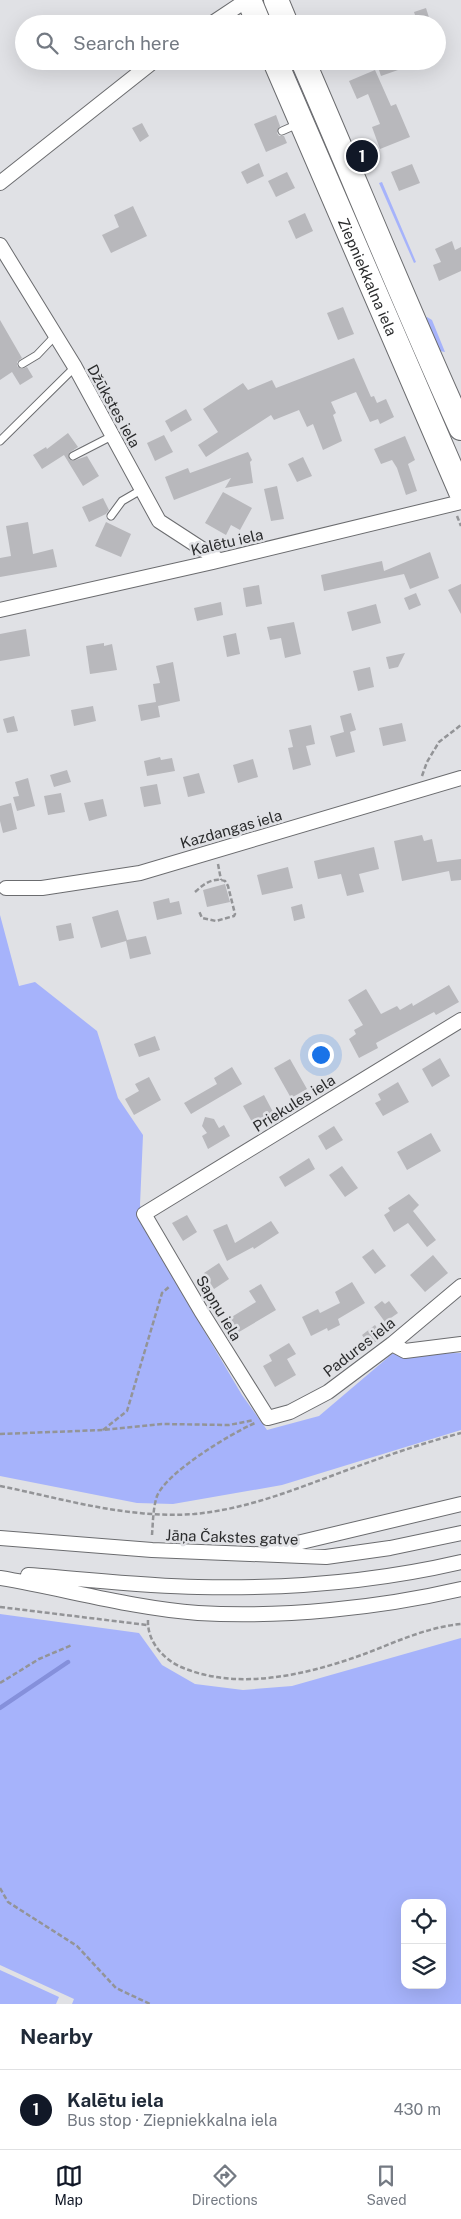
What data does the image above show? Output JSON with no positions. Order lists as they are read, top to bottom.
{
  "streets": {
    "highway": ["Ziepniekkalna iela"],
    "street": [
      "Džūkstes iela",
      "Kalētu iela",
      "Kazdangas iela",
      "Priekules iela",
      "Sapņu iela",
      "Padures iela",
      "Jāņa Čakstes gatve"
    ]
  },
  "crossings": [
    ["Džūkstes iela", "Kalētu iela"],
    ["Priekules iela", "Sapņu iela"],
    ["Sapņu iela", "Padures iela"]
  ],
  "page": {
    "search": "Search here",
    "pins": "1",
    "heading": "Nearby",
    "list": [
      {
        "mark": "1",
        "name": "Kalētu iela",
        "note": "Bus stop · Ziepniekkalna iela",
        "value": "430 m"
      }
    ],
    "nav": ["Map", "Directions", "Saved"]
  }
}
